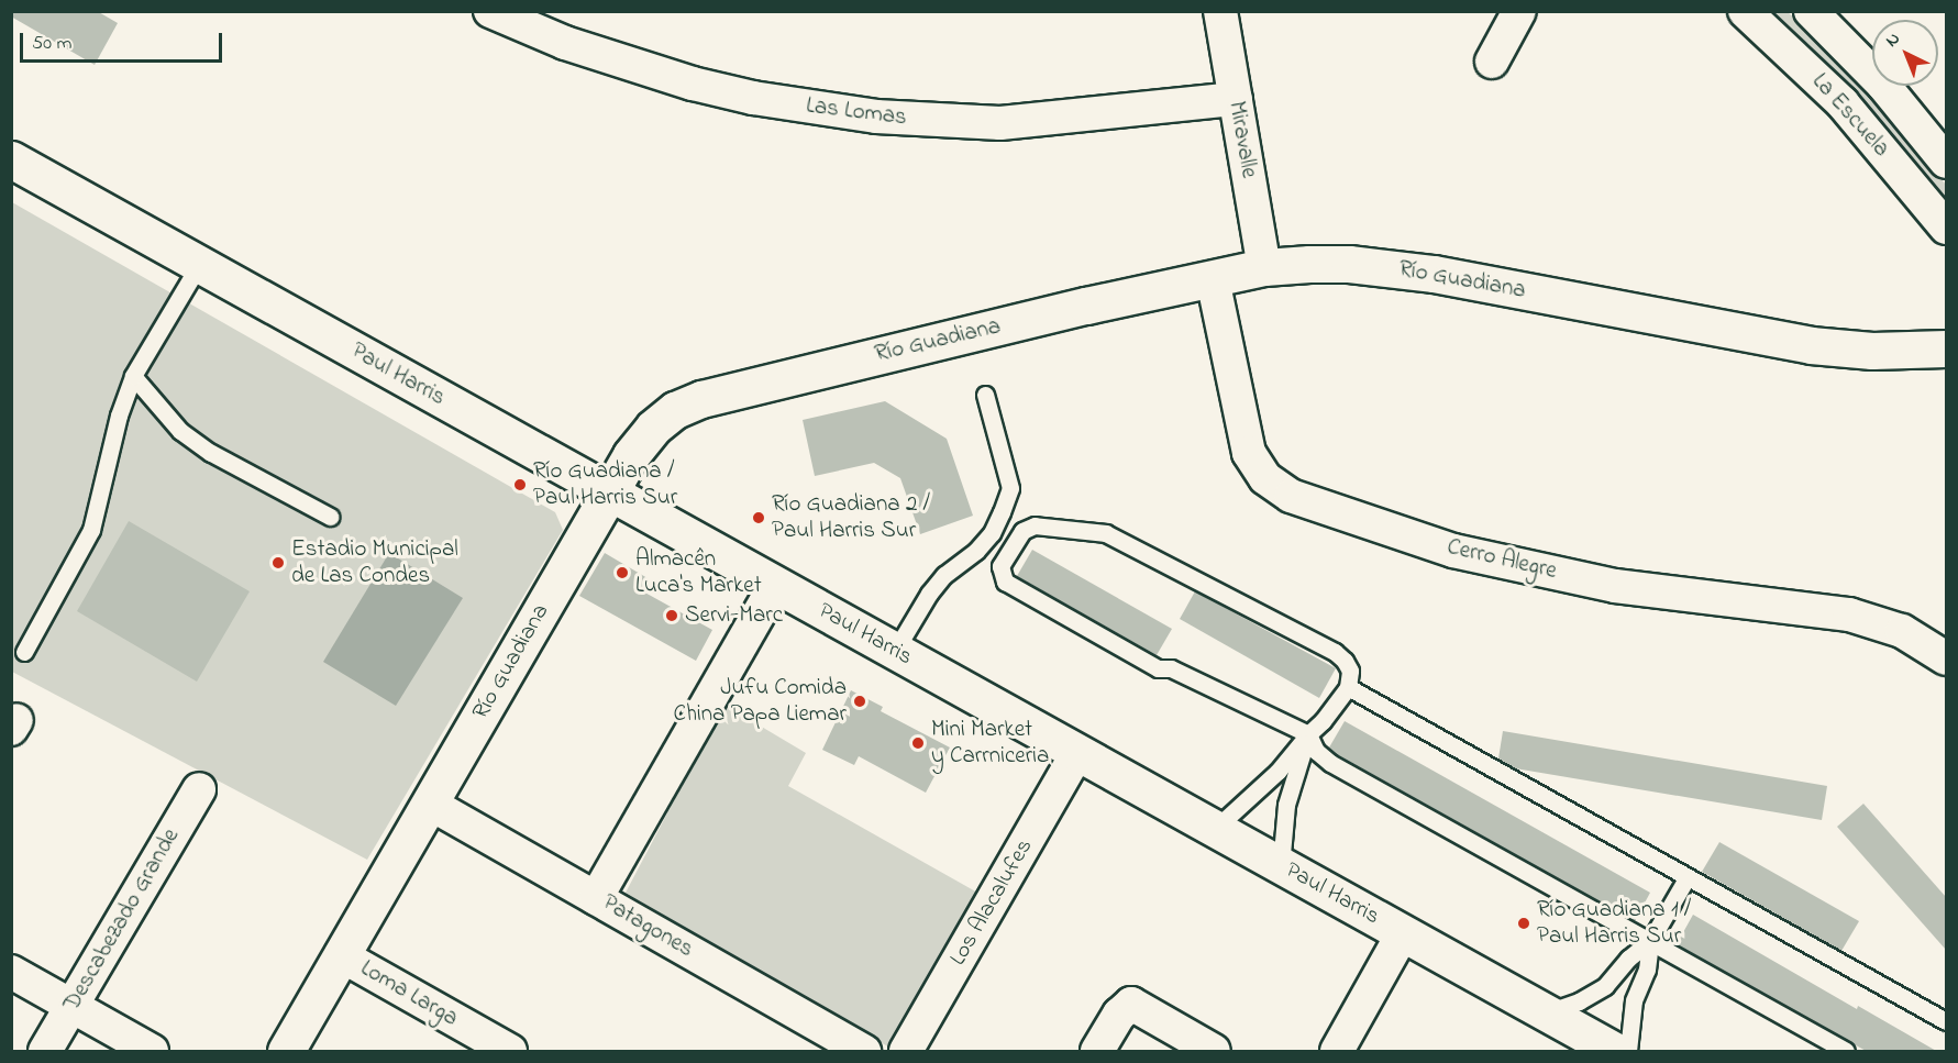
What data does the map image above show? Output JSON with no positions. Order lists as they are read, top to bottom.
{
  "streets": {
    "street": [
      "Las Lomas",
      "La Escuela",
      "Miravalle",
      "Río Guadiana",
      "Paul Harris",
      "Cerro Alegre",
      "Los Alacalufes",
      "Descabezado Grande",
      "Patagones",
      "Loma Larga"
    ]
  },
  "crossings": [
    ["Las Lomas", "Miravalle"],
    ["Miravalle", "Río Guadiana"],
    ["Río Guadiana", "Paul Harris"],
    ["Río Guadiana", "Cerro Alegre"],
    ["Río Guadiana", "Patagones"],
    ["Río Guadiana", "Loma Larga"],
    ["Paul Harris", "Los Alacalufes"]
  ],
  "places": [
    "Río Guadiana / Paul Harris Sur",
    "Río Guadiana 2 / Paul Harris Sur",
    "Estadio Municipal de Las Condes",
    "Almacên Luca's Market",
    "Servi-Marc",
    "Jufu Comida China Papa Liemar",
    "Mini Market y Carrniceria",
    "Río Guadiana 1 / Paul Harris Sur"
  ],
  "scale_bar": "50 m",
  "north": "top left"
}
